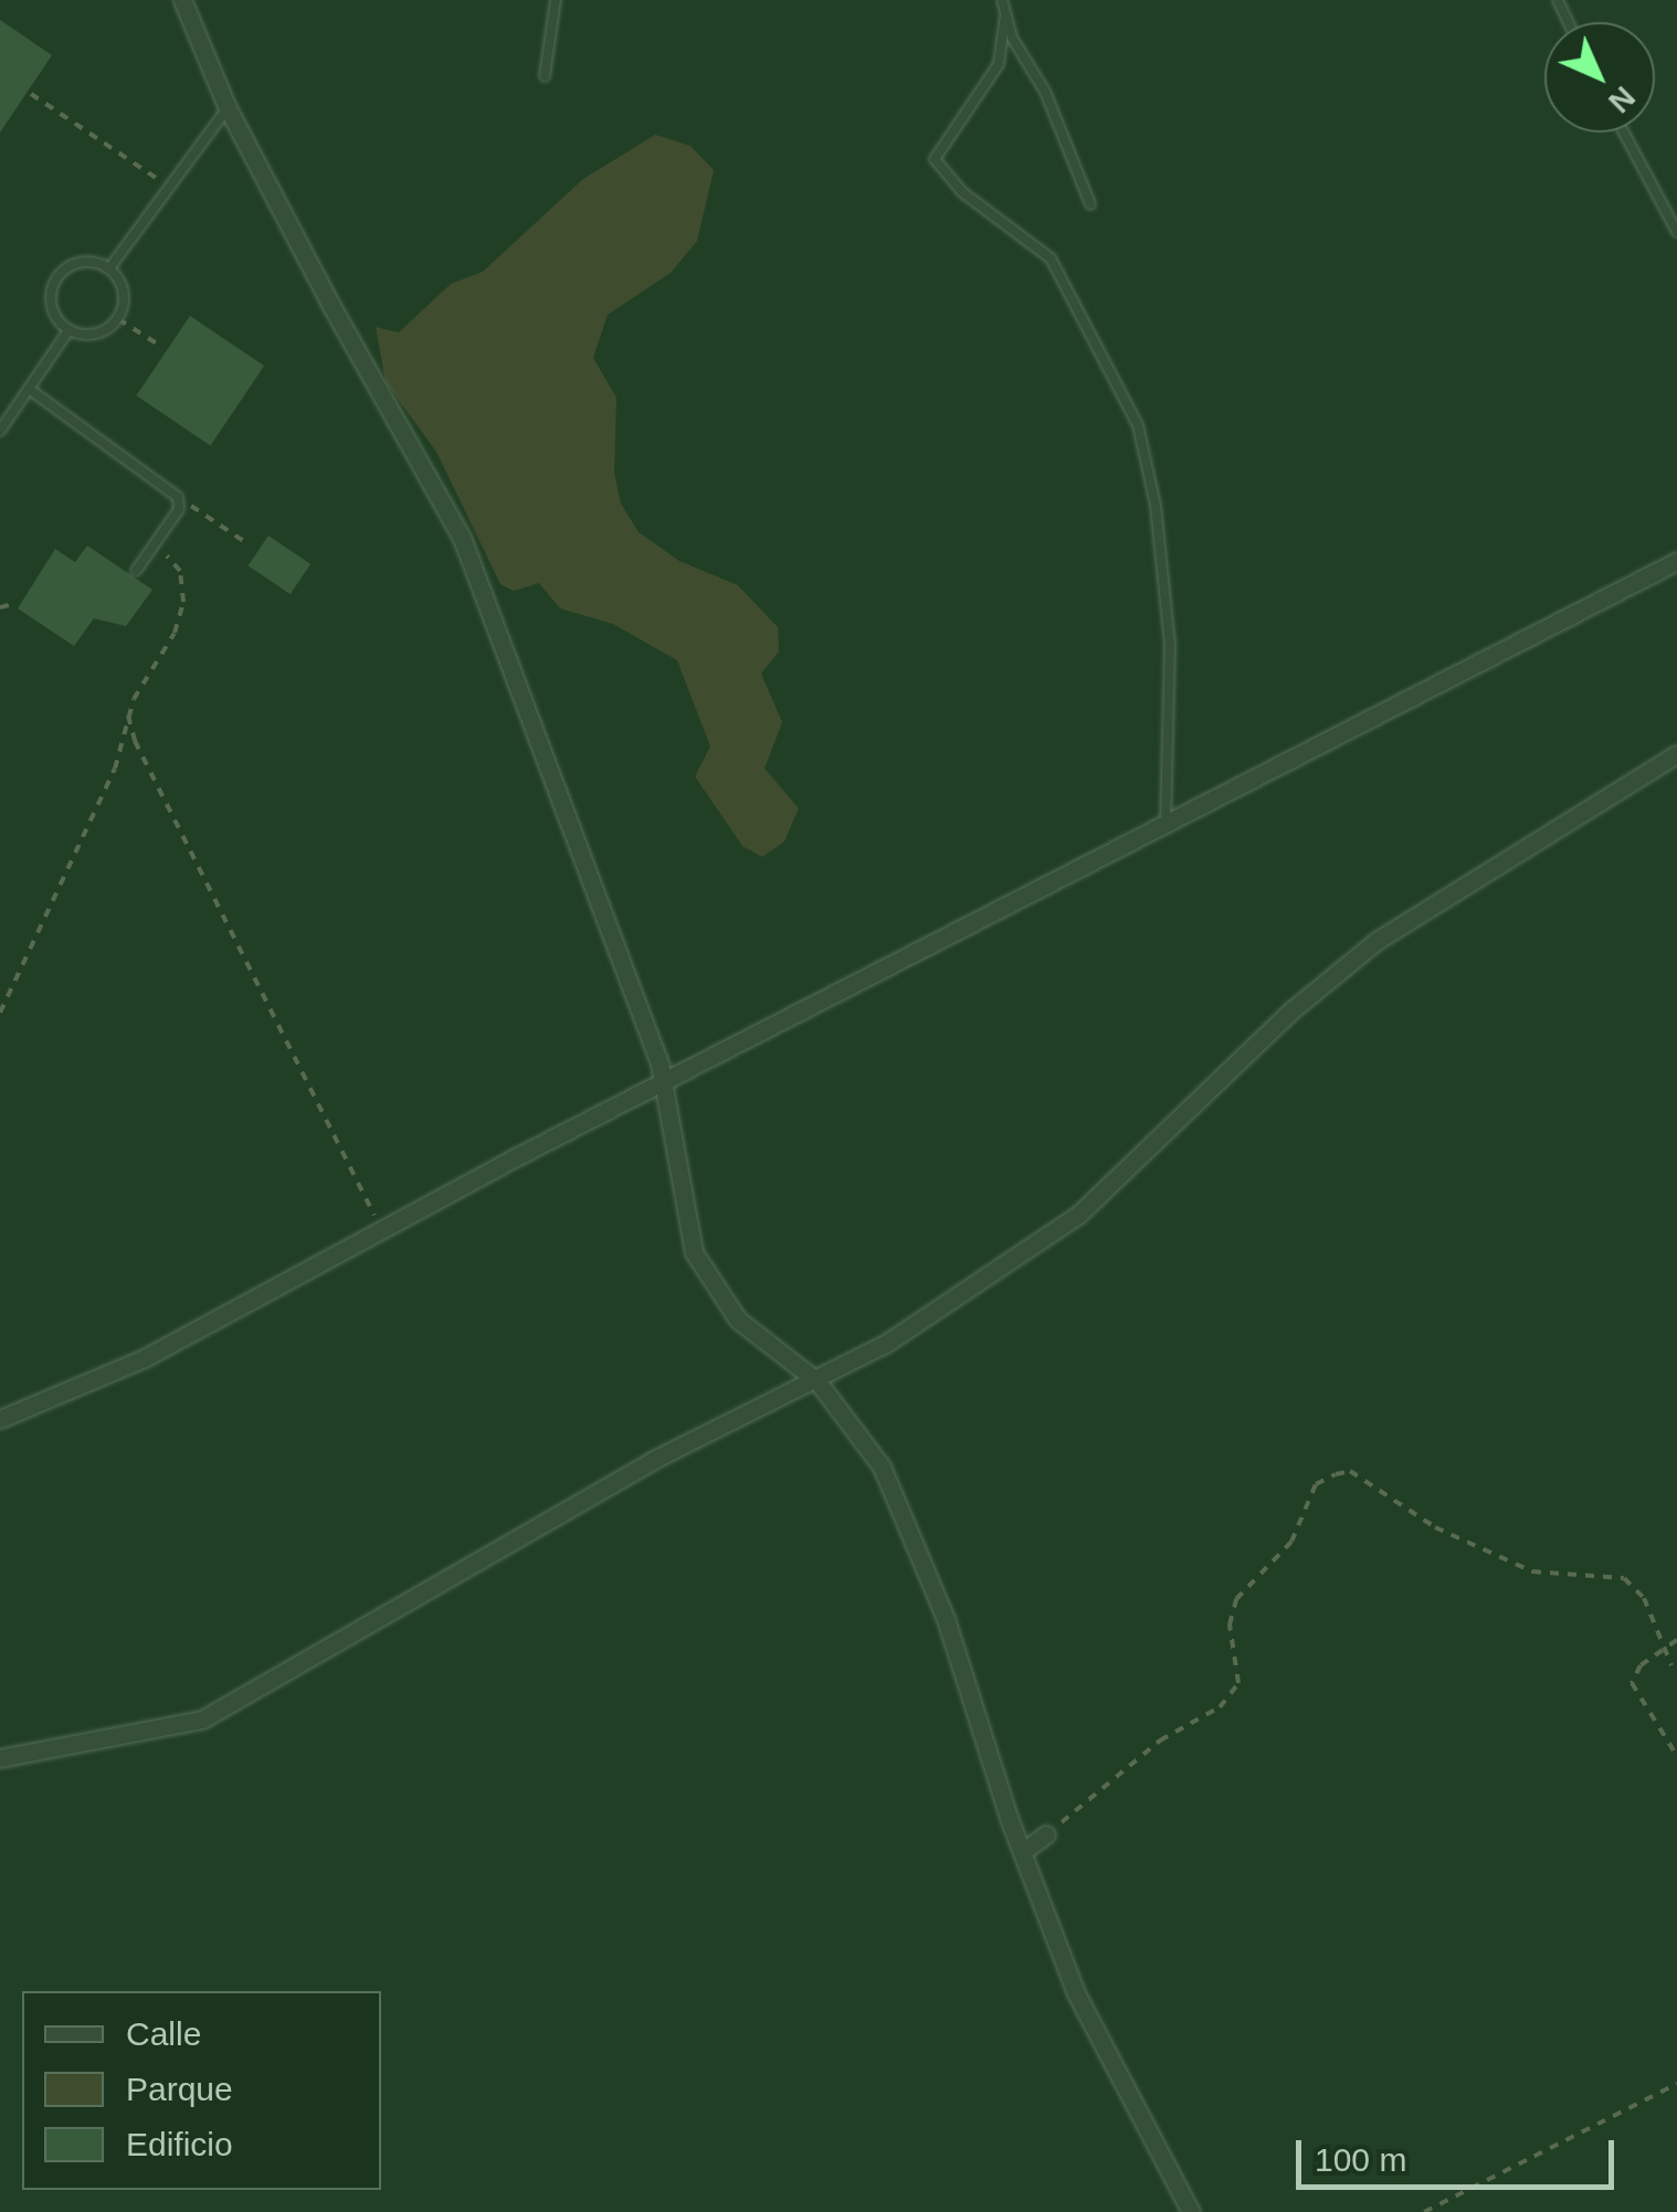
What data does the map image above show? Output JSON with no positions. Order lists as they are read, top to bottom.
{
  "legend": ["Calle", "Parque", "Edificio"],
  "scale_bar": "100 m",
  "north": "bottom right"
}
